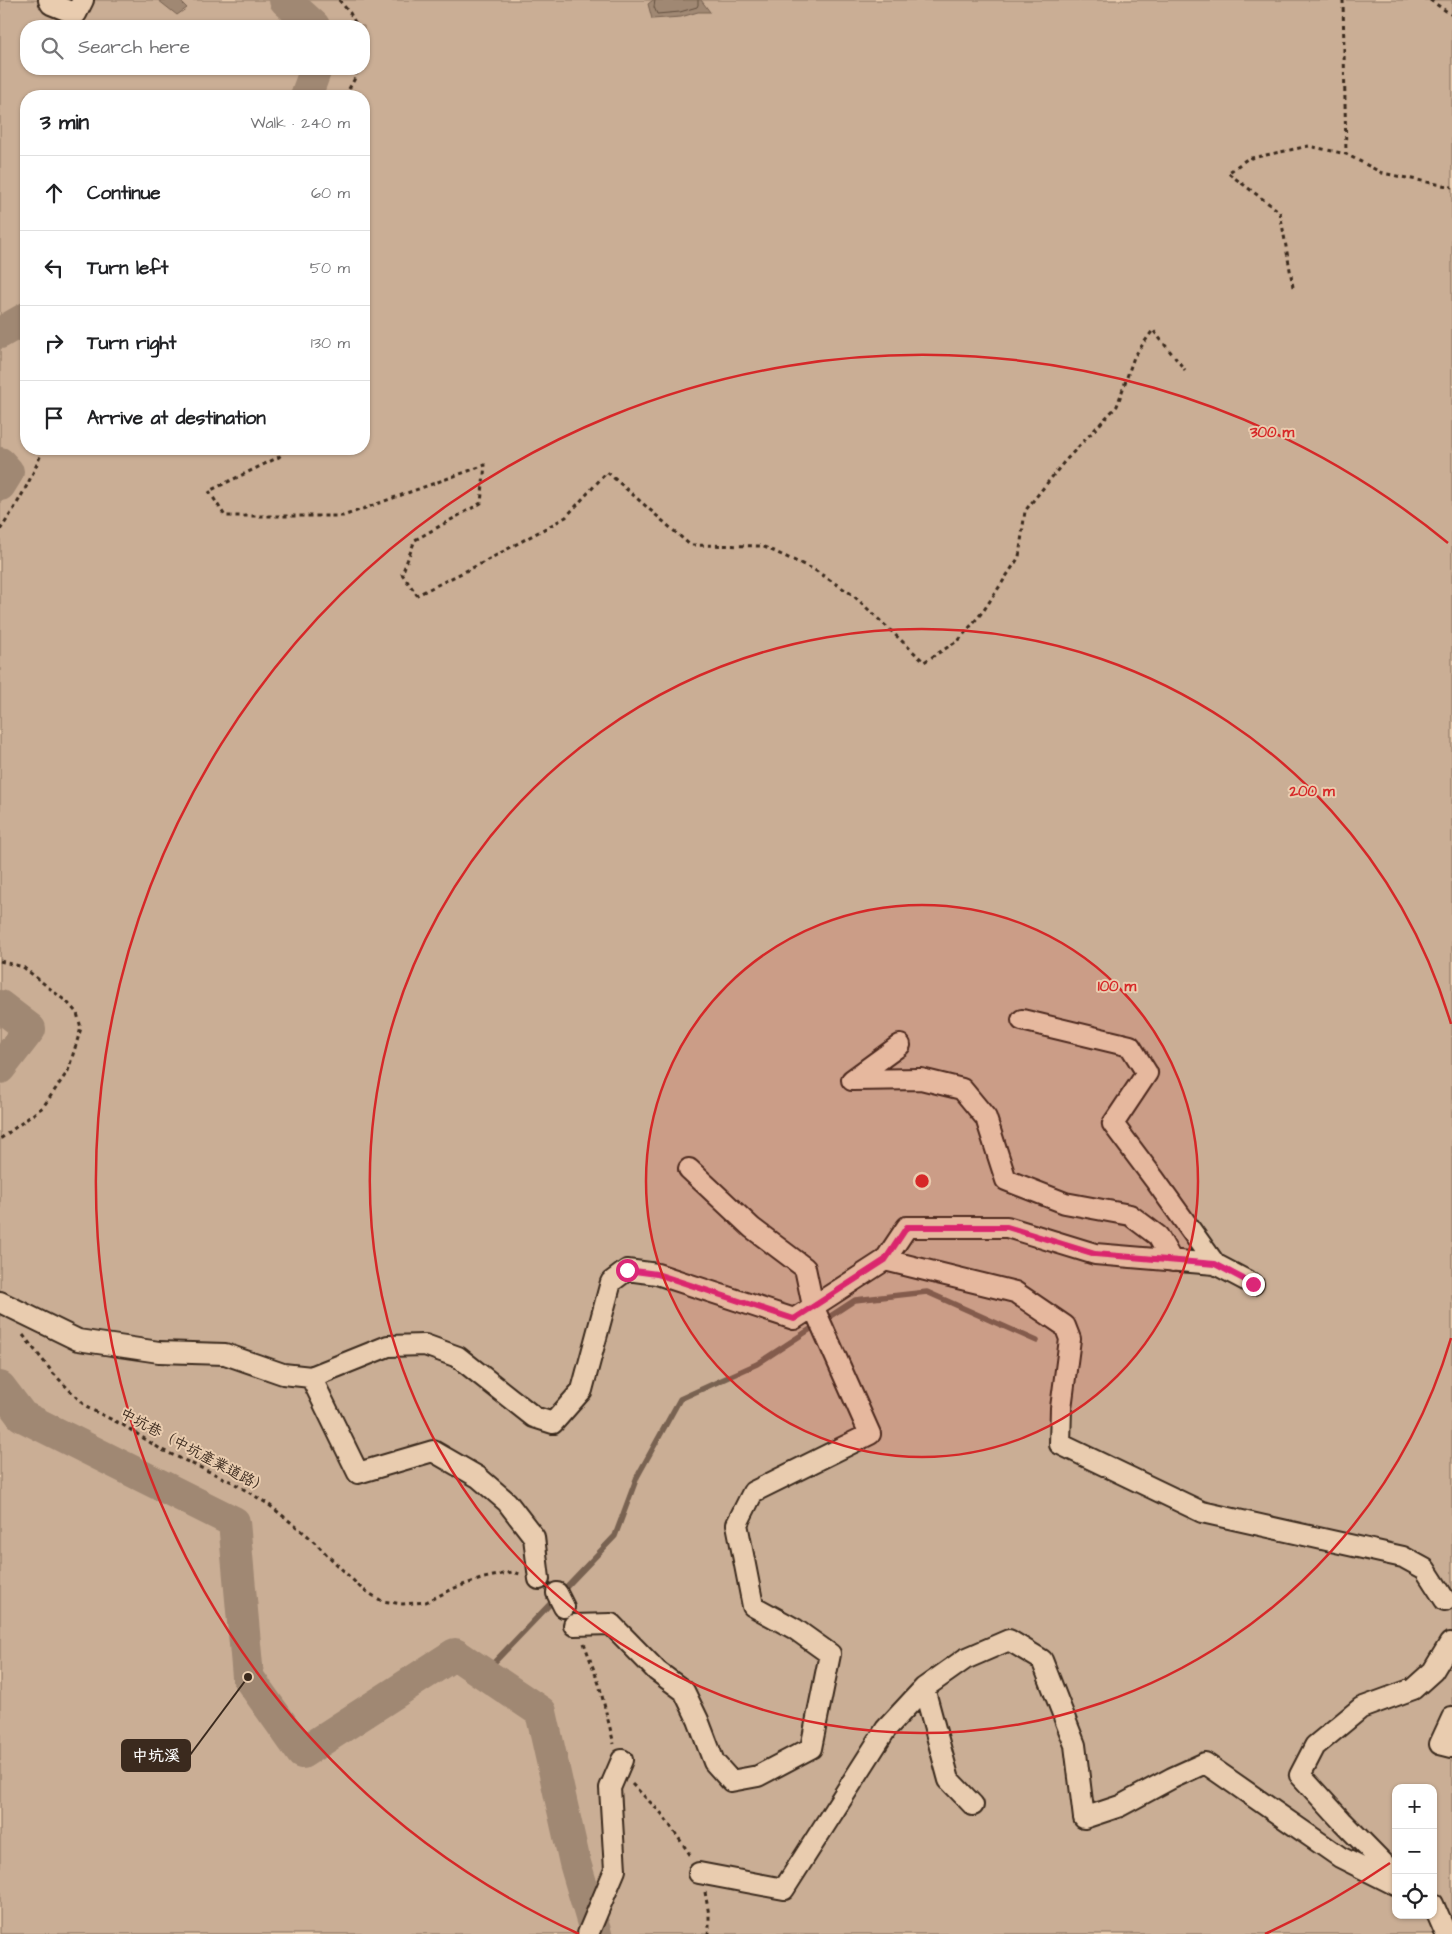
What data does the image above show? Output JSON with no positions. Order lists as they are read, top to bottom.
{
  "streets": {
    "path": ["中坑巷（中坑產業道路）"]
  },
  "places": ["中坑溪"],
  "page": {
    "search": "Search here",
    "heading": ["3 min", "Walk · 240 m"],
    "list": [
      ["Continue", "60 m"],
      ["Turn left", "50 m"],
      ["Turn right", "130 m"],
      "Arrive at destination"
    ],
    "map_buttons": ["+", "−"]
  },
  "rings": ["300 m", "200 m", "100 m"]
}
